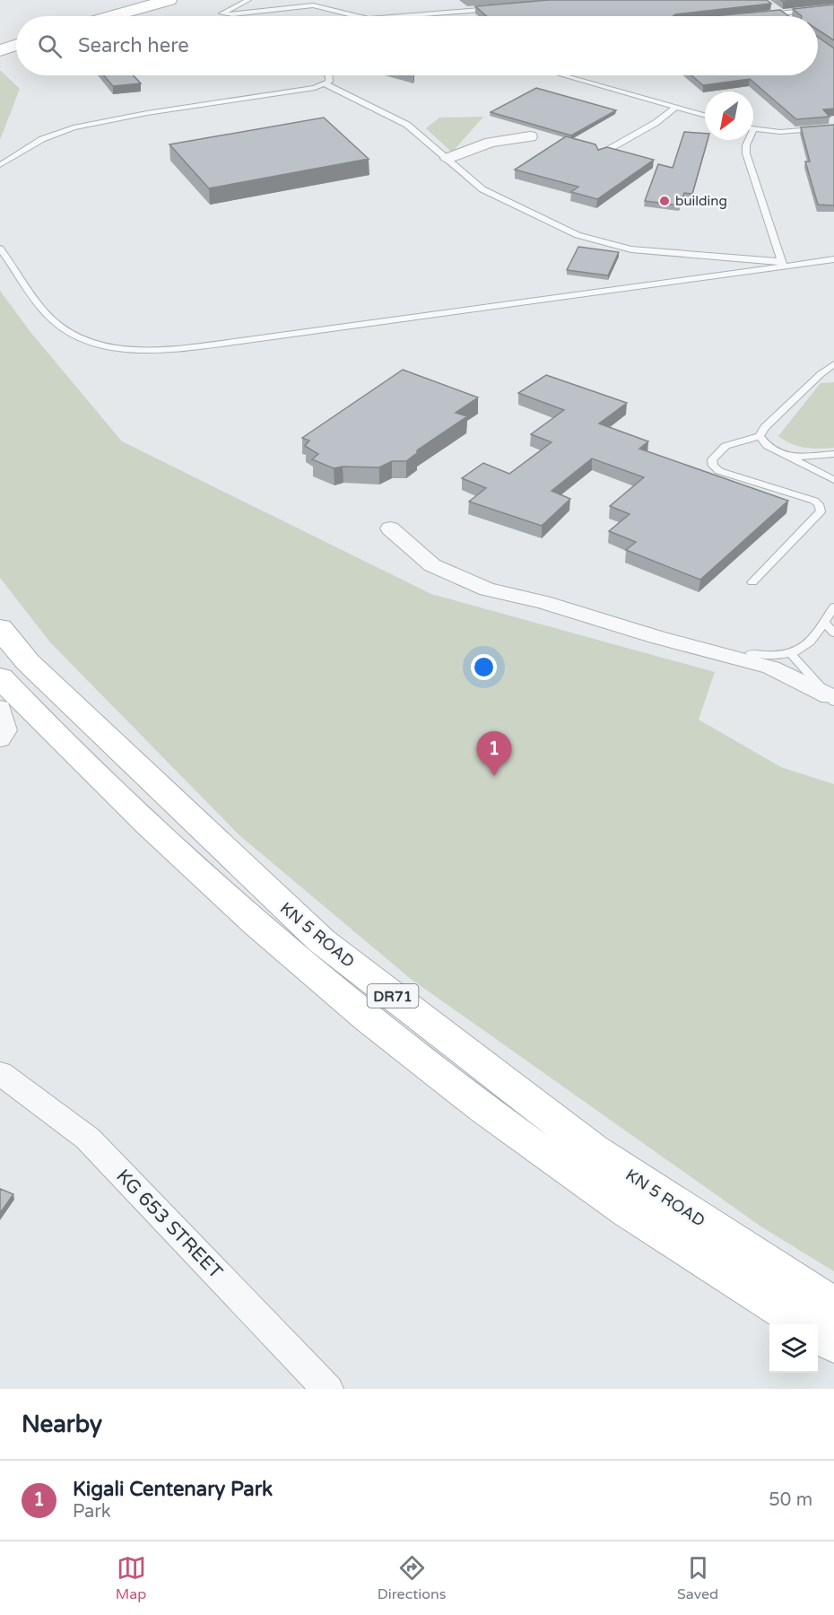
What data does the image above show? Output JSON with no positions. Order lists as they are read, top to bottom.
{
  "streets": {
    "main road": ["KN 5 ROAD", "DR71"],
    "street": ["KG 653 STREET"]
  },
  "places": ["building"],
  "north": "bottom left",
  "page": {
    "search": "Search here",
    "pins": "1",
    "heading": "Nearby",
    "list": [
      {
        "mark": "1",
        "name": "Kigali Centenary Park",
        "note": "Park",
        "value": "50 m"
      }
    ],
    "nav": ["Map", "Directions", "Saved"]
  }
}
